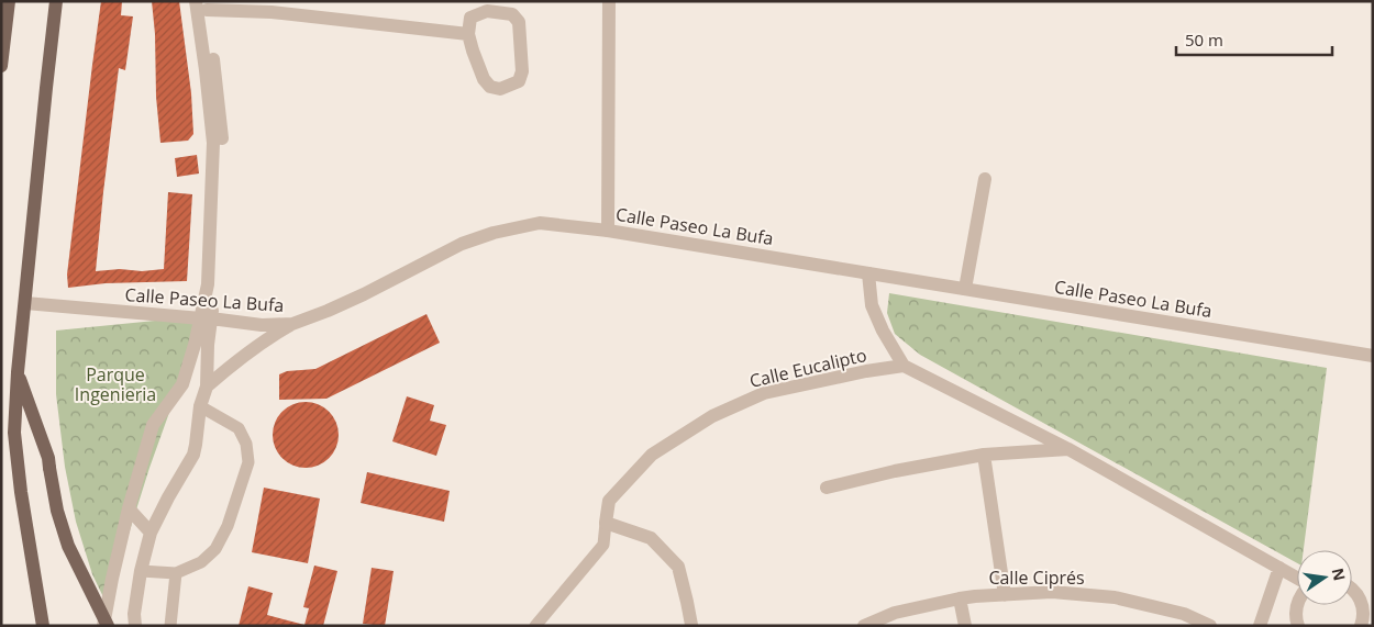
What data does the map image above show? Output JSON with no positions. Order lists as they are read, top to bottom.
{
  "streets": {
    "street": ["Calle Paseo La Bufa", "Calle Eucalipto", "Calle Ciprés"]
  },
  "crossings": [
    ["Calle Paseo La Bufa", "Calle Eucalipto"]
  ],
  "parks": ["Parque Ingenieria"],
  "scale_bar": "50 m",
  "north": "right"
}
